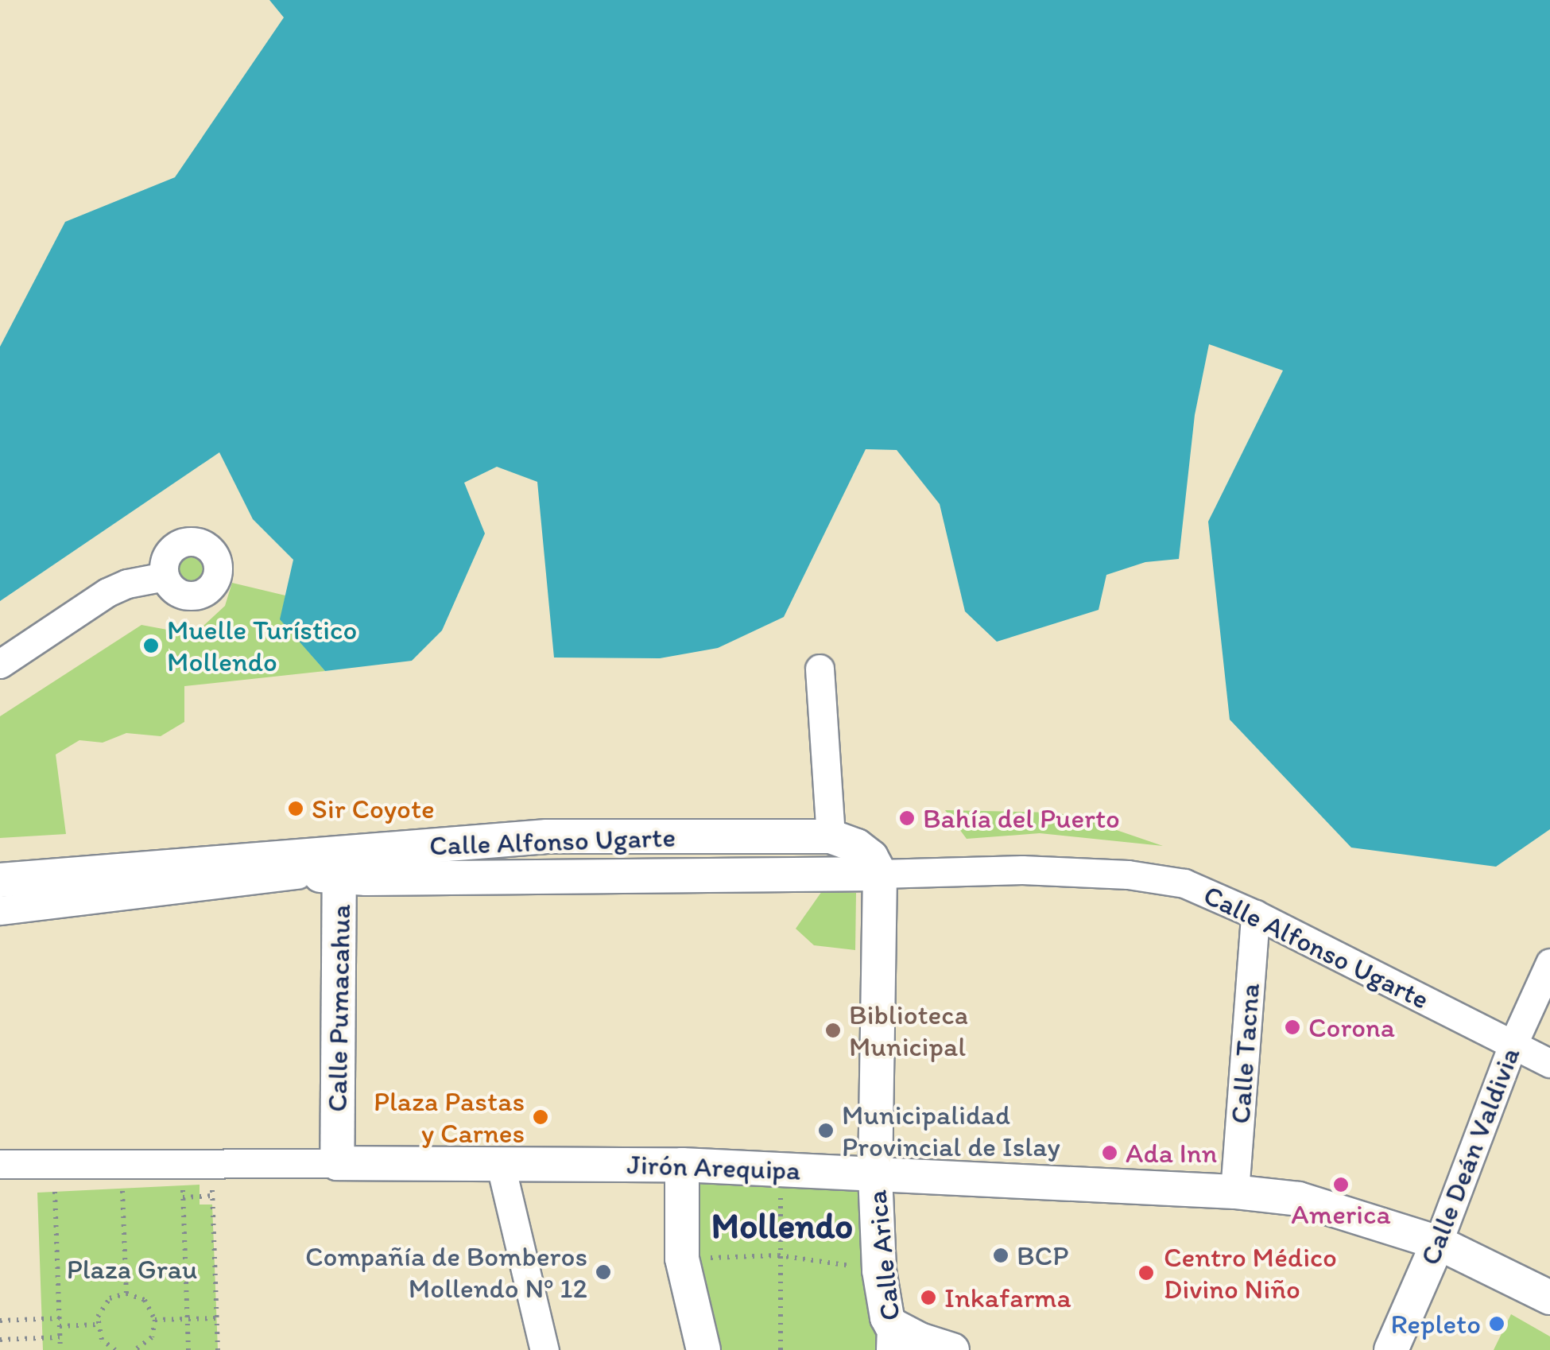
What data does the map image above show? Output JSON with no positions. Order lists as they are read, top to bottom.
{
  "streets": {
    "street": [
      "Calle Alfonso Ugarte",
      "Calle Pumacahua",
      "Calle Tacna",
      "Calle Deán Valdivia",
      "Jirón Arequipa",
      "Calle Arica"
    ]
  },
  "crossings": [
    ["Calle Alfonso Ugarte", "Calle Pumacahua"],
    ["Calle Alfonso Ugarte", "Calle Tacna"],
    ["Calle Alfonso Ugarte", "Calle Deán Valdivia"],
    ["Calle Alfonso Ugarte", "Calle Arica"],
    ["Calle Pumacahua", "Jirón Arequipa"],
    ["Calle Tacna", "Jirón Arequipa"],
    ["Calle Deán Valdivia", "Jirón Arequipa"],
    ["Jirón Arequipa", "Calle Arica"]
  ],
  "districts": ["Mollendo"],
  "parks": ["Plaza Grau"],
  "places": [
    "Muelle Turístico Mollendo",
    "Sir Coyote",
    "Bahía del Puerto",
    "Corona",
    "Biblioteca Municipal",
    "Plaza Pastas y Carnes",
    "Municipalidad Provincial de Islay",
    "Ada Inn",
    "America",
    "BCP",
    "Compañía de Bomberos Mollendo Nº 12",
    "Centro Médico Divino Niño",
    "Inkafarma",
    "Repleto"
  ]
}
